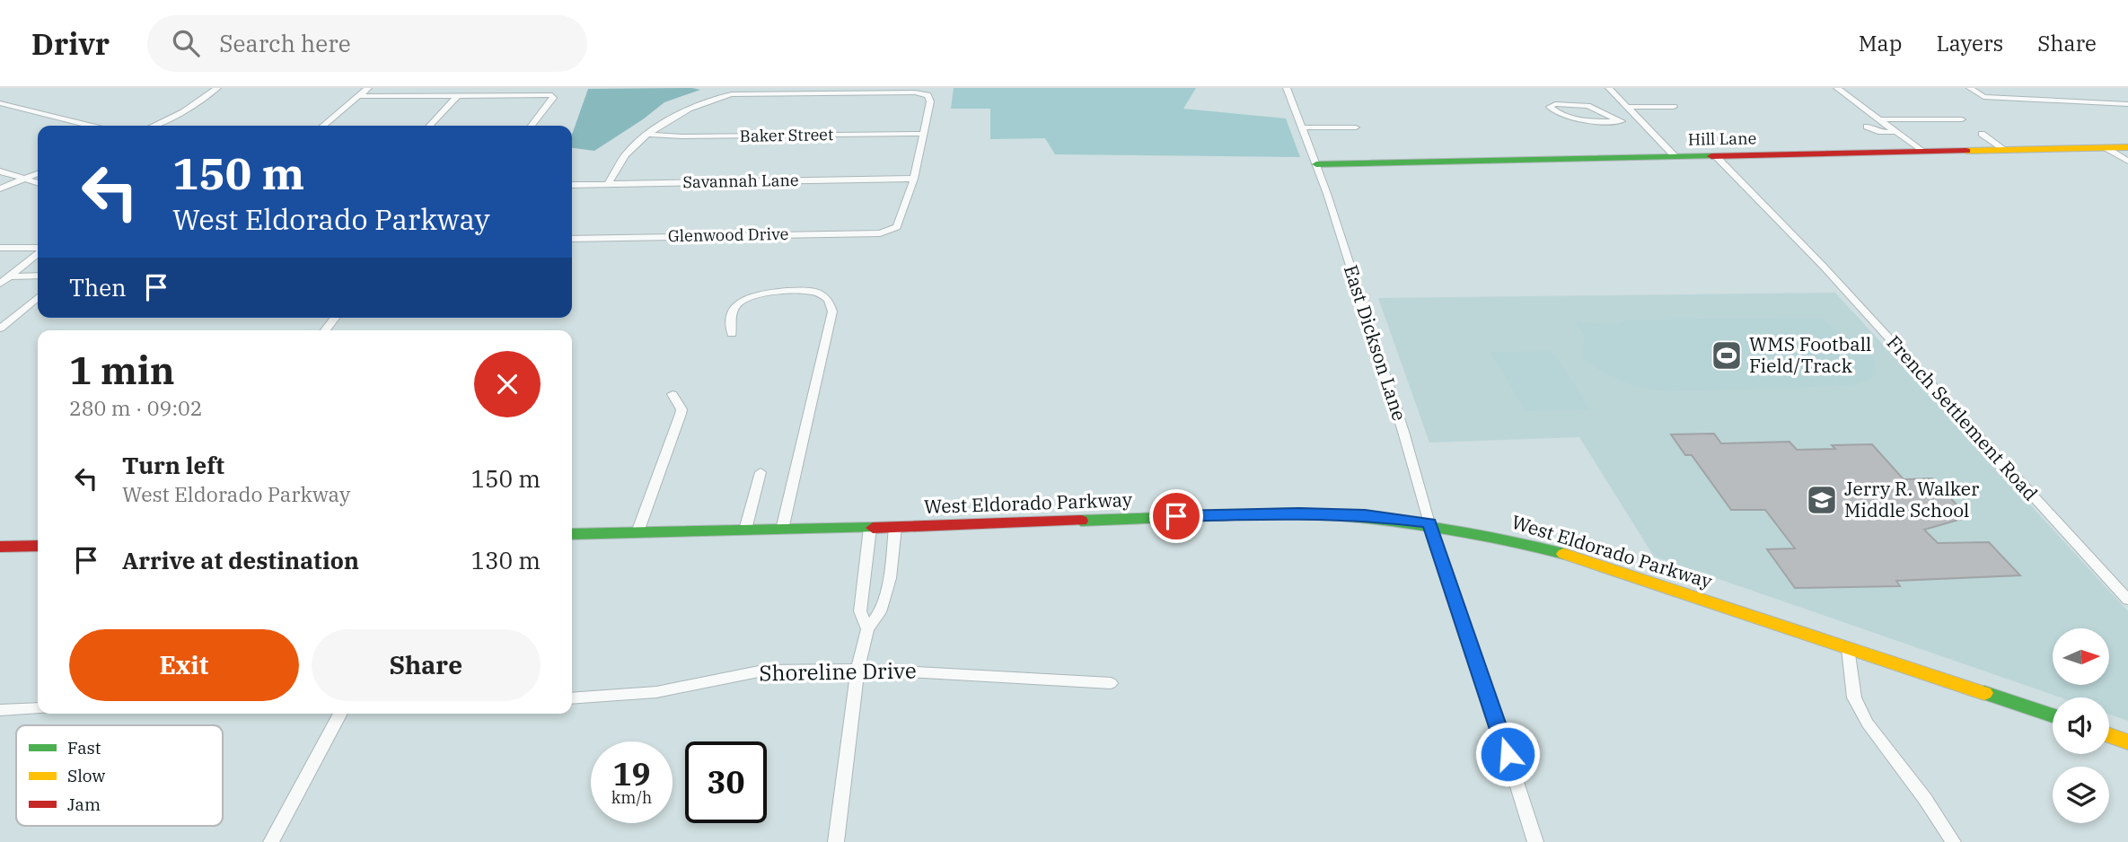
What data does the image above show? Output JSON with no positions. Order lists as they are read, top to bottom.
{
  "streets": {
    "main road": ["Hill Lane", "West Eldorado Parkway"],
    "street": [
      "Baker Street",
      "Savannah Lane",
      "Glenwood Drive",
      "East Dickson Lane",
      "French Settlement Road",
      "Shoreline Drive"
    ]
  },
  "crossings": [
    ["Hill Lane", "East Dickson Lane"],
    ["Hill Lane", "French Settlement Road"],
    ["Savannah Lane", "Glenwood Drive"],
    ["East Dickson Lane", "West Eldorado Parkway"]
  ],
  "places": {
    "sports": ["WMS Football Field/Track"],
    "school or university": ["Jerry R. Walker Middle School"]
  },
  "legend": ["Fast", "Slow", "Jam"],
  "north": "right",
  "page": {
    "header": "Drivr",
    "search": "Search here",
    "nav": ["Map", "Layers", "Share"],
    "turn": ["150 m", "West Eldorado Parkway"],
    "then": "Then",
    "heading": ["1 min", "280 m · 09:02"],
    "list": [
      {
        "name": "Turn left",
        "note": "West Eldorado Parkway",
        "value": "150 m"
      },
      {
        "name": "Arrive at destination",
        "value": "130 m"
      }
    ],
    "buttons": ["Exit", "Share"],
    "speed": "19 km/h",
    "limit": "30"
  }
}
